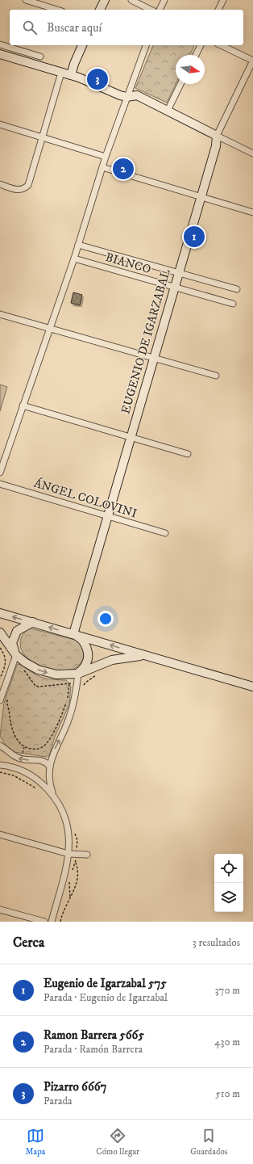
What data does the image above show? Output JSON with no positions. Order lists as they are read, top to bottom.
{
  "streets": {
    "street": ["BIANCO", "EUGENIO DE IGARZABAL", "ÁNGEL COLOVINI"]
  },
  "crossings": [
    ["BIANCO", "EUGENIO DE IGARZABAL"],
    ["EUGENIO DE IGARZABAL", "ÁNGEL COLOVINI"]
  ],
  "north": "right",
  "page": {
    "search": "Buscar aquí",
    "pins": ["3", "2", "1"],
    "heading": ["Cerca", "3 resultados"],
    "list": [
      {
        "mark": "1",
        "name": "Eugenio de Igarzabal 575",
        "note": "Parada · Eugenio de Igarzabal",
        "value": "370 m"
      },
      {
        "mark": "2",
        "name": "Ramon Barrera 5665",
        "note": "Parada · Ramón Barrera",
        "value": "430 m"
      },
      {
        "mark": "3",
        "name": "Pizarro 6667",
        "note": "Parada",
        "value": "510 m"
      }
    ],
    "nav": ["Mapa", "Cómo llegar", "Guardados"]
  }
}
